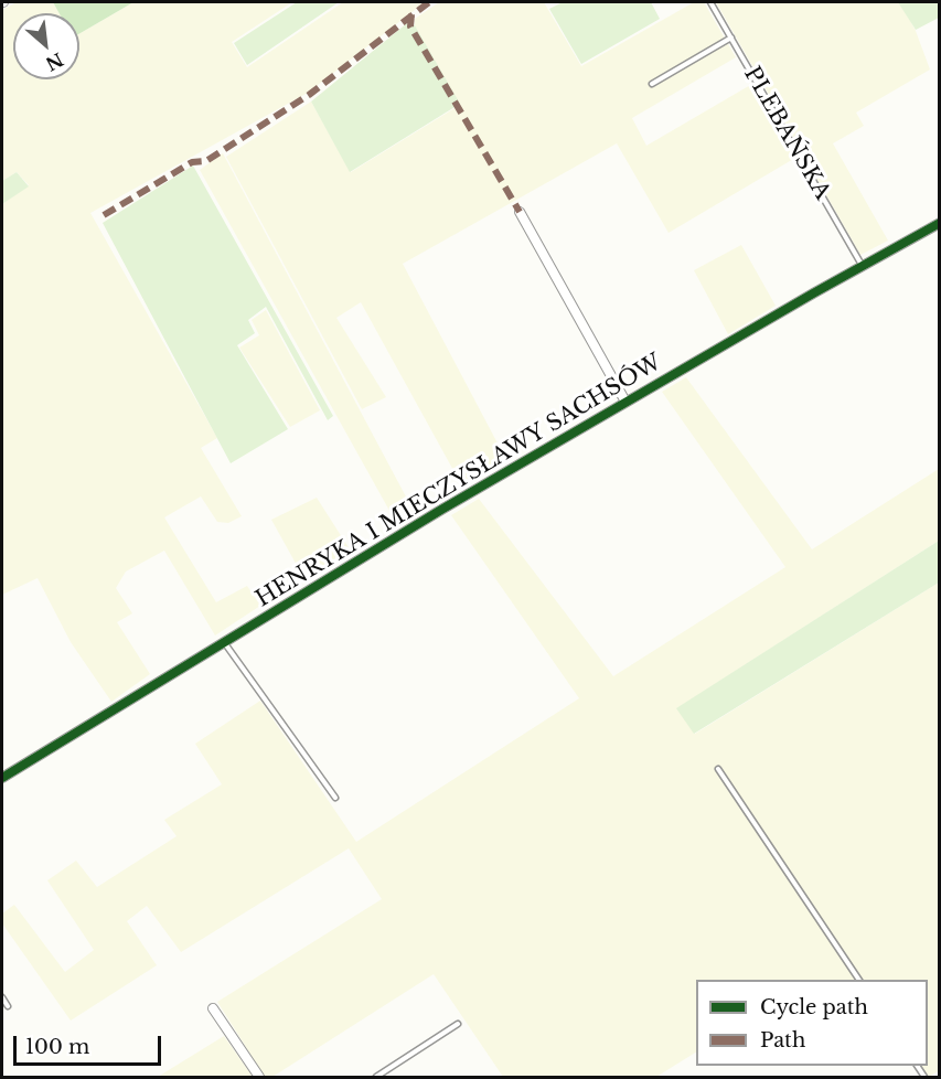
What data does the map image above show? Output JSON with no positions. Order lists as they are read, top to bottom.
{
  "streets": {
    "street": ["HENRYKA I MIECZYSŁAWY SACHSÓW"],
    "lane": ["PLEBAŃSKA"]
  },
  "crossings": [
    ["PLEBAŃSKA", "HENRYKA I MIECZYSŁAWY SACHSÓW"]
  ],
  "legend": ["Cycle path", "Path"],
  "scale_bar": "100 m",
  "north": "bottom right"
}
